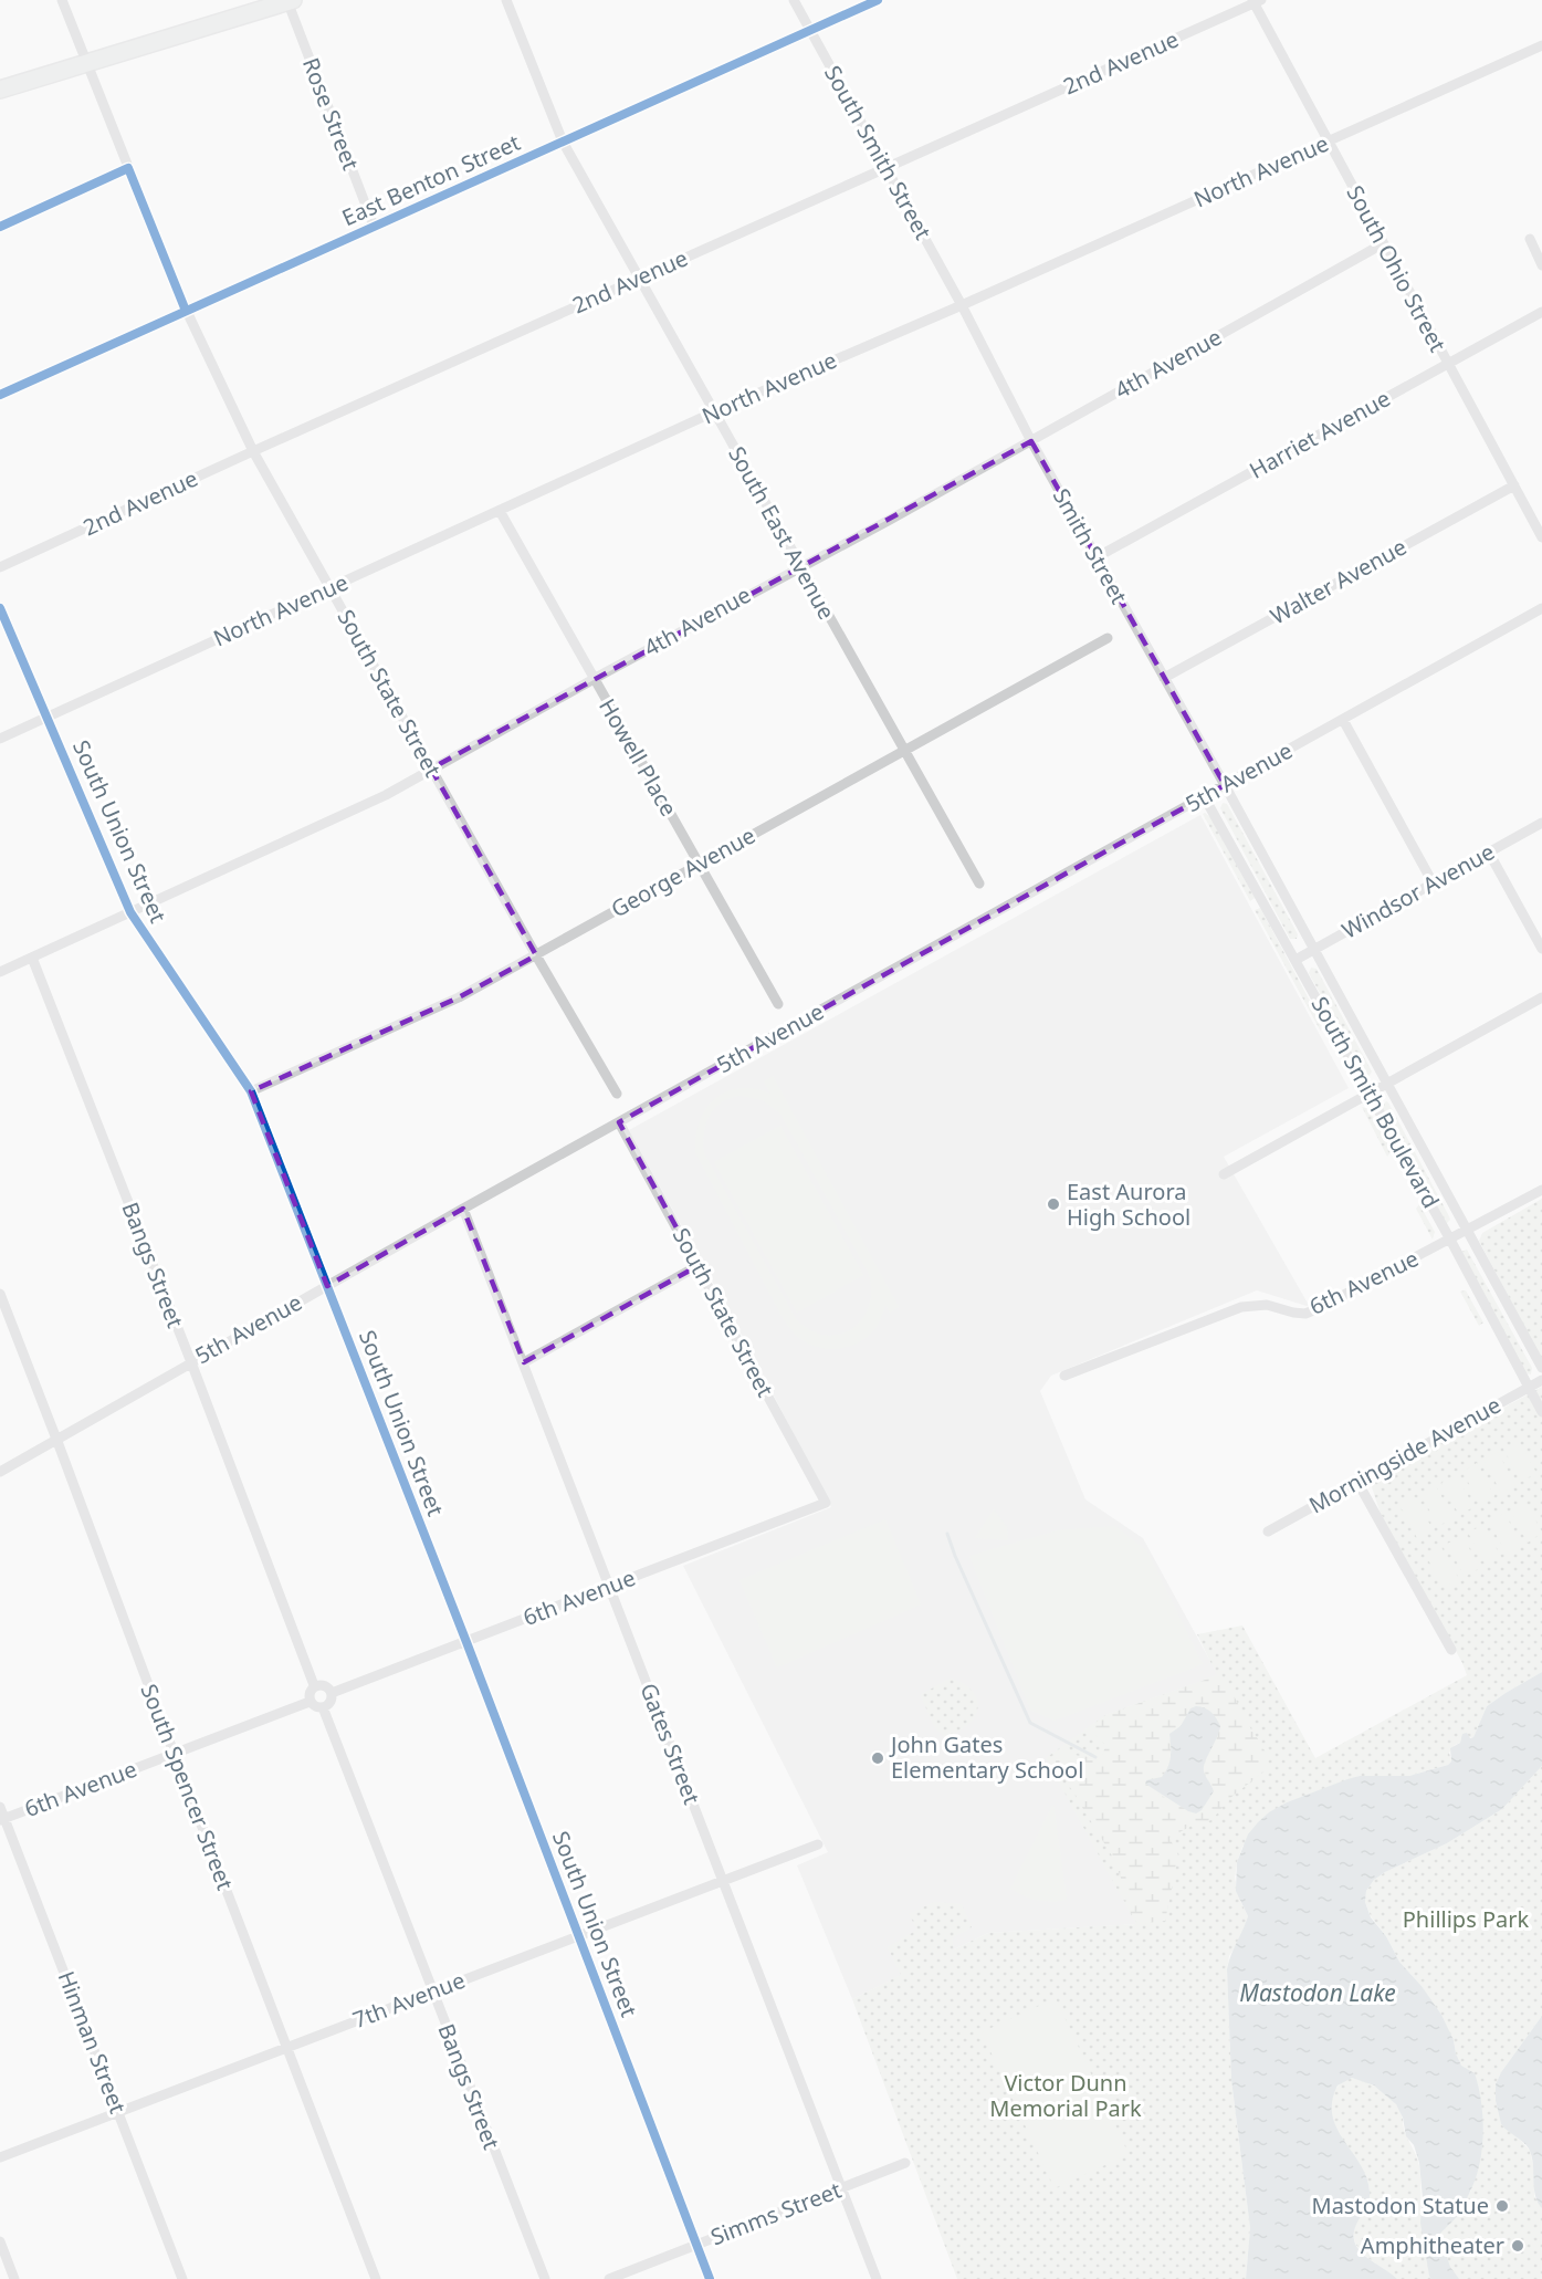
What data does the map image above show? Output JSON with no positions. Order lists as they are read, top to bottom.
{
  "streets": {
    "street": [
      "2nd Avenue",
      "Rose Street",
      "South Smith Street",
      "North Avenue",
      "East Benton Street",
      "South Ohio Street",
      "4th Avenue",
      "Harriet Avenue",
      "South East Avenue",
      "Smith Street",
      "Walter Avenue",
      "South State Street",
      "Howell Place",
      "5th Avenue",
      "South Union Street",
      "George Avenue",
      "Windsor Avenue",
      "South Smith Boulevard",
      "Bangs Street",
      "6th Avenue",
      "Morningside Avenue",
      "Gates Street",
      "South Spencer Street",
      "7th Avenue",
      "Hinman Street",
      "Simms Street"
    ]
  },
  "crossings": [
    ["2nd Avenue", "South Smith Street"],
    ["2nd Avenue", "South Ohio Street"],
    ["2nd Avenue", "South East Avenue"],
    ["2nd Avenue", "South State Street"],
    ["Rose Street", "East Benton Street"],
    ["South Smith Street", "North Avenue"],
    ["South Smith Street", "East Benton Street"],
    ["South Smith Street", "Smith Street"],
    ["North Avenue", "South Ohio Street"],
    ["North Avenue", "South East Avenue"],
    ["North Avenue", "Smith Street"],
    ["North Avenue", "South State Street"],
    ["North Avenue", "Howell Place"],
    ["North Avenue", "South Union Street"],
    ["East Benton Street", "South East Avenue"],
    ["East Benton Street", "South State Street"],
    ["South Ohio Street", "4th Avenue"],
    ["South Ohio Street", "Harriet Avenue"],
    ["South Ohio Street", "Walter Avenue"],
    ["4th Avenue", "South East Avenue"],
    ["4th Avenue", "Smith Street"],
    ["4th Avenue", "South State Street"],
    ["4th Avenue", "Howell Place"],
    ["4th Avenue", "South Union Street"],
    ["4th Avenue", "Bangs Street"],
    ["Harriet Avenue", "Smith Street"],
    ["South East Avenue", "George Avenue"],
    ["Smith Street", "Walter Avenue"],
    ["Smith Street", "5th Avenue"],
    ["Smith Street", "South Smith Boulevard"],
    ["South State Street", "5th Avenue"],
    ["South State Street", "George Avenue"],
    ["South State Street", "6th Avenue"],
    ["Howell Place", "George Avenue"],
    ["5th Avenue", "South Union Street"],
    ["5th Avenue", "South Smith Boulevard"],
    ["5th Avenue", "Bangs Street"],
    ["5th Avenue", "Gates Street"],
    ["5th Avenue", "South Spencer Street"],
    ["South Union Street", "George Avenue"],
    ["South Union Street", "6th Avenue"],
    ["South Union Street", "7th Avenue"],
    ["South Union Street", "Simms Street"],
    ["Windsor Avenue", "South Smith Boulevard"],
    ["South Smith Boulevard", "6th Avenue"],
    ["South Smith Boulevard", "Morningside Avenue"],
    ["Bangs Street", "6th Avenue"],
    ["Bangs Street", "7th Avenue"],
    ["6th Avenue", "Gates Street"],
    ["6th Avenue", "South Spencer Street"],
    ["6th Avenue", "Hinman Street"],
    ["Gates Street", "7th Avenue"],
    ["Gates Street", "Simms Street"],
    ["South Spencer Street", "7th Avenue"],
    ["7th Avenue", "Hinman Street"]
  ],
  "water": ["Mastodon Lake"],
  "parks": ["Phillips Park", "Victor Dunn Memorial Park"],
  "places": [
    "East Aurora High School",
    "John Gates Elementary School",
    "Mastodon Statue",
    "Amphitheater"
  ]
}
